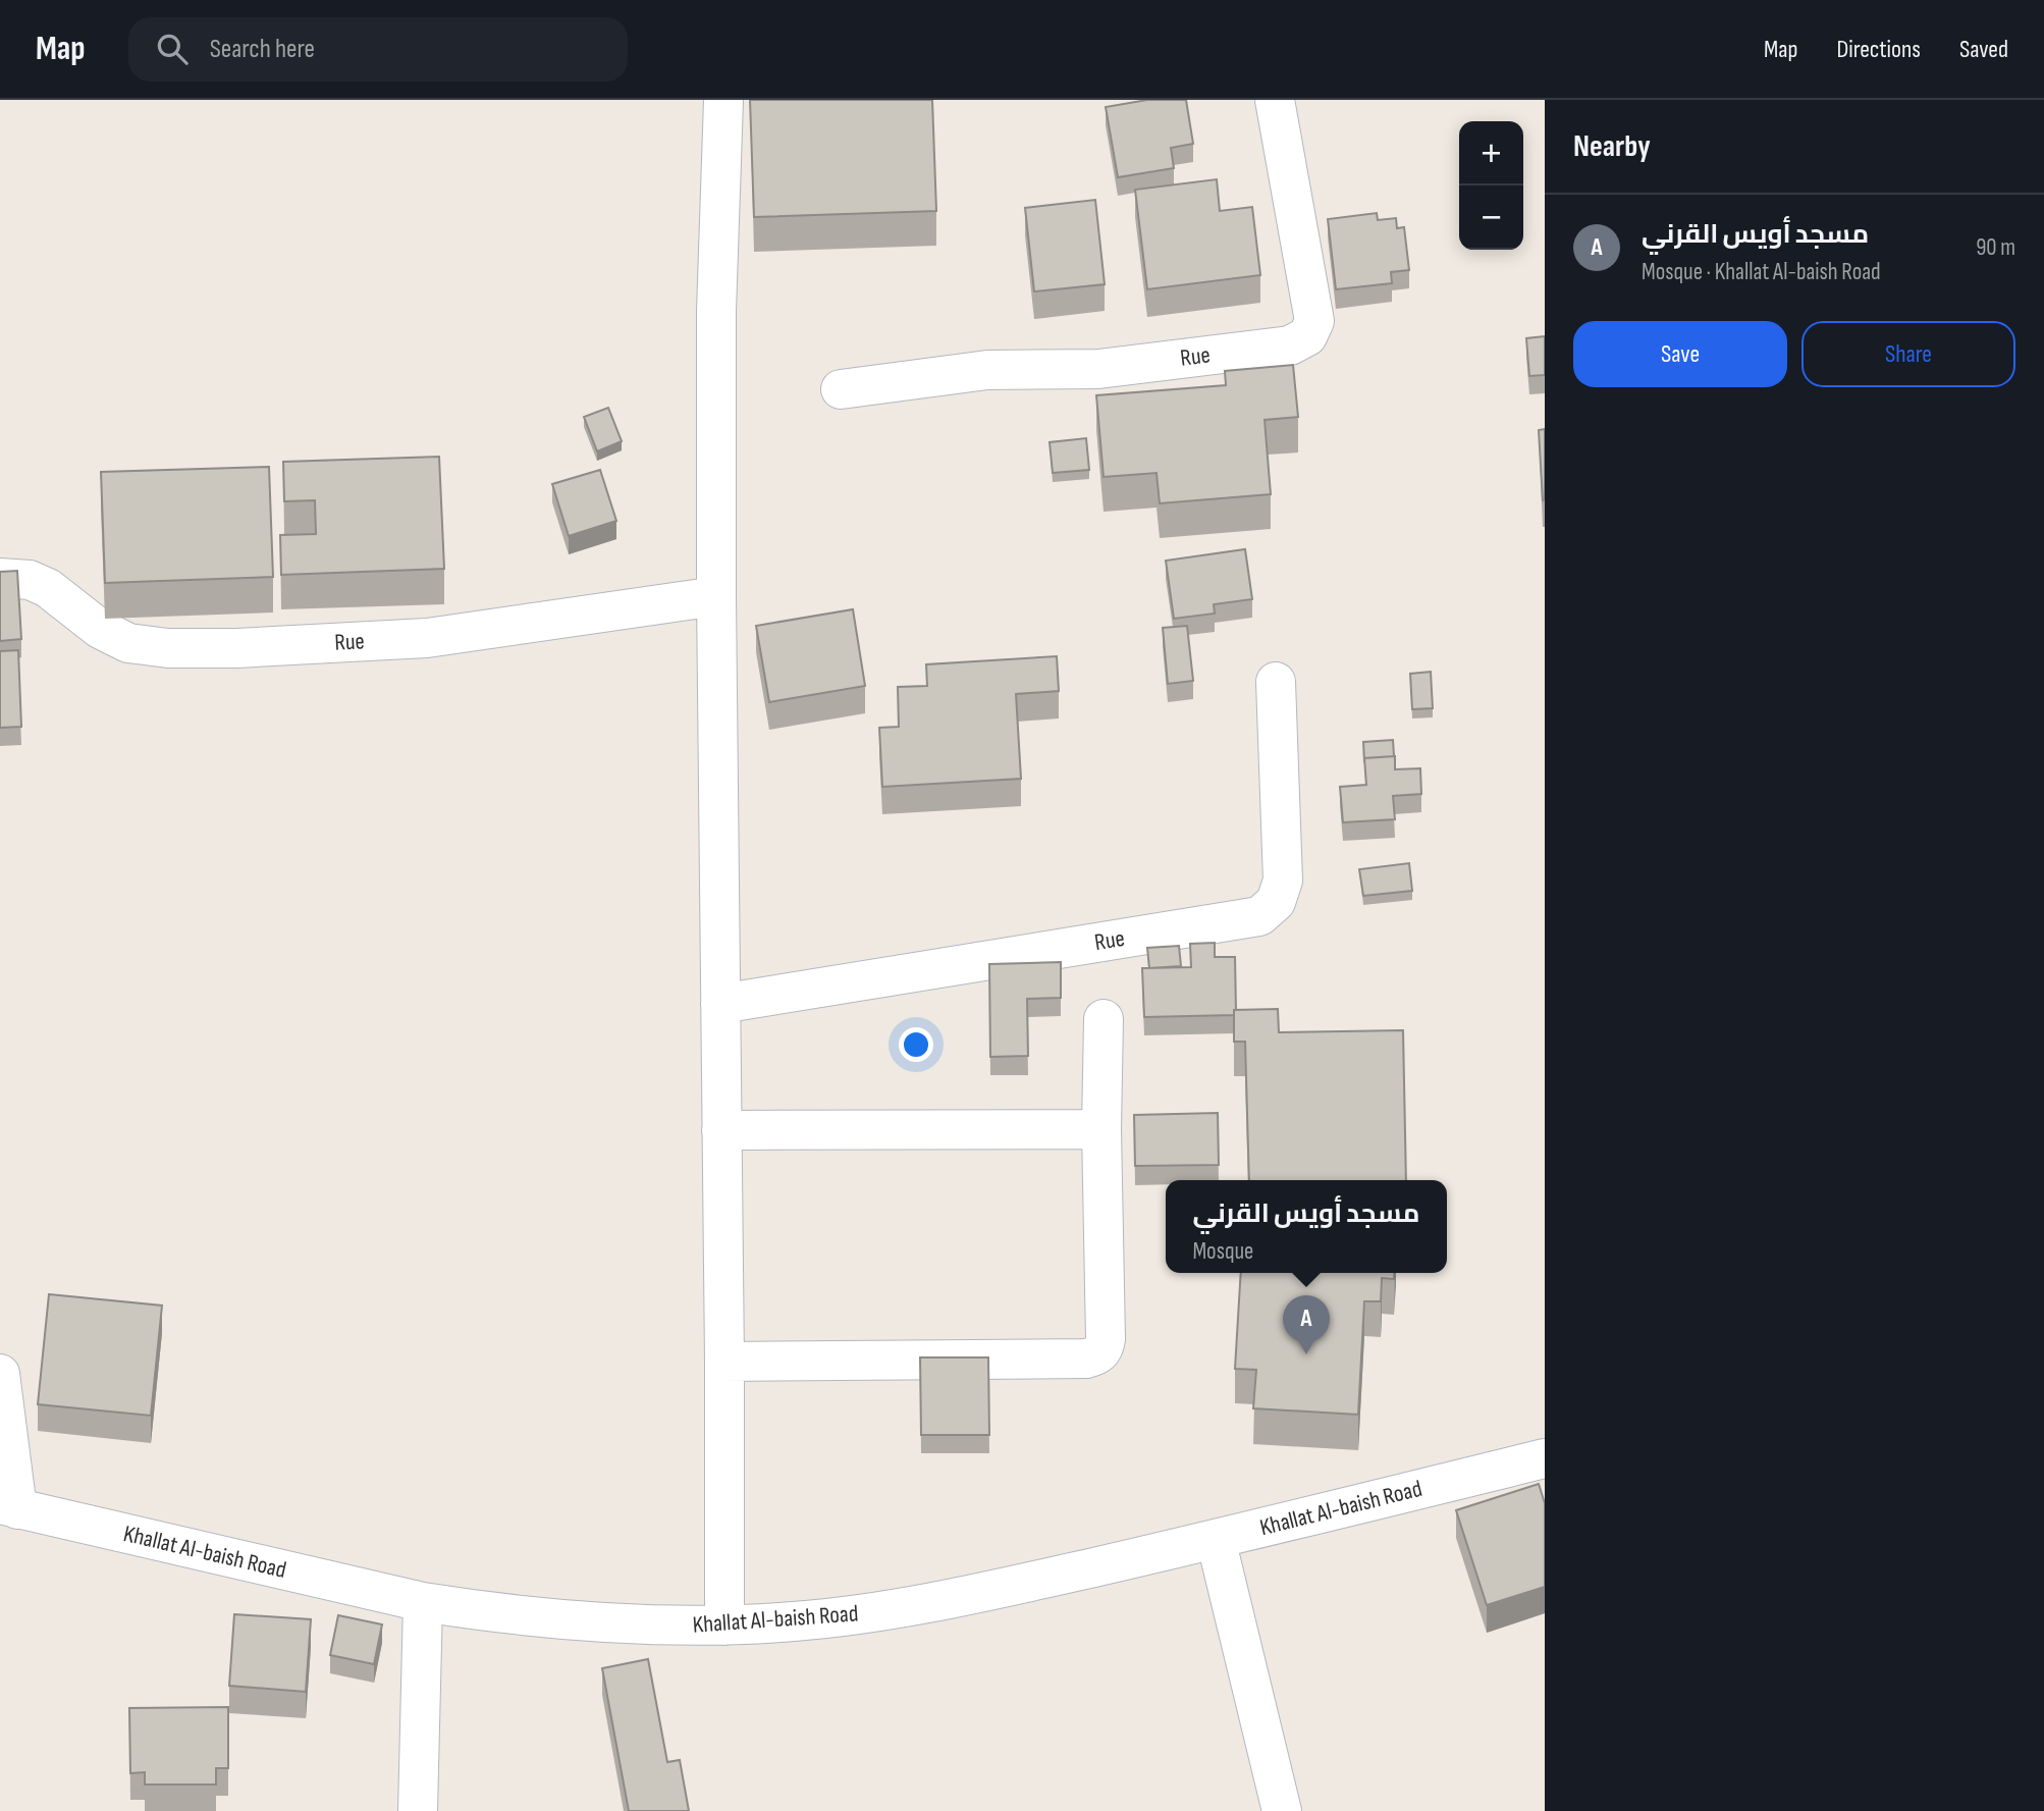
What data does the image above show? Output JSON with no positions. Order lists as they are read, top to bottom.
{
  "streets": {
    "street": ["Rue", "Khallat Al-baish Road"]
  },
  "page": {
    "header": "Map",
    "search": "Search here",
    "nav": ["Map", "Directions", "Saved"],
    "heading": "Nearby",
    "map_buttons": ["+", "−"],
    "list": [
      {
        "mark": "A",
        "name": "مسجد أويس القرني",
        "note": "Mosque · Khallat Al-baish Road",
        "value": "90 m"
      }
    ],
    "buttons": ["Save", "Share"],
    "popup": ["مسجد أويس القرني", "Mosque"],
    "pins": "A"
  }
}
